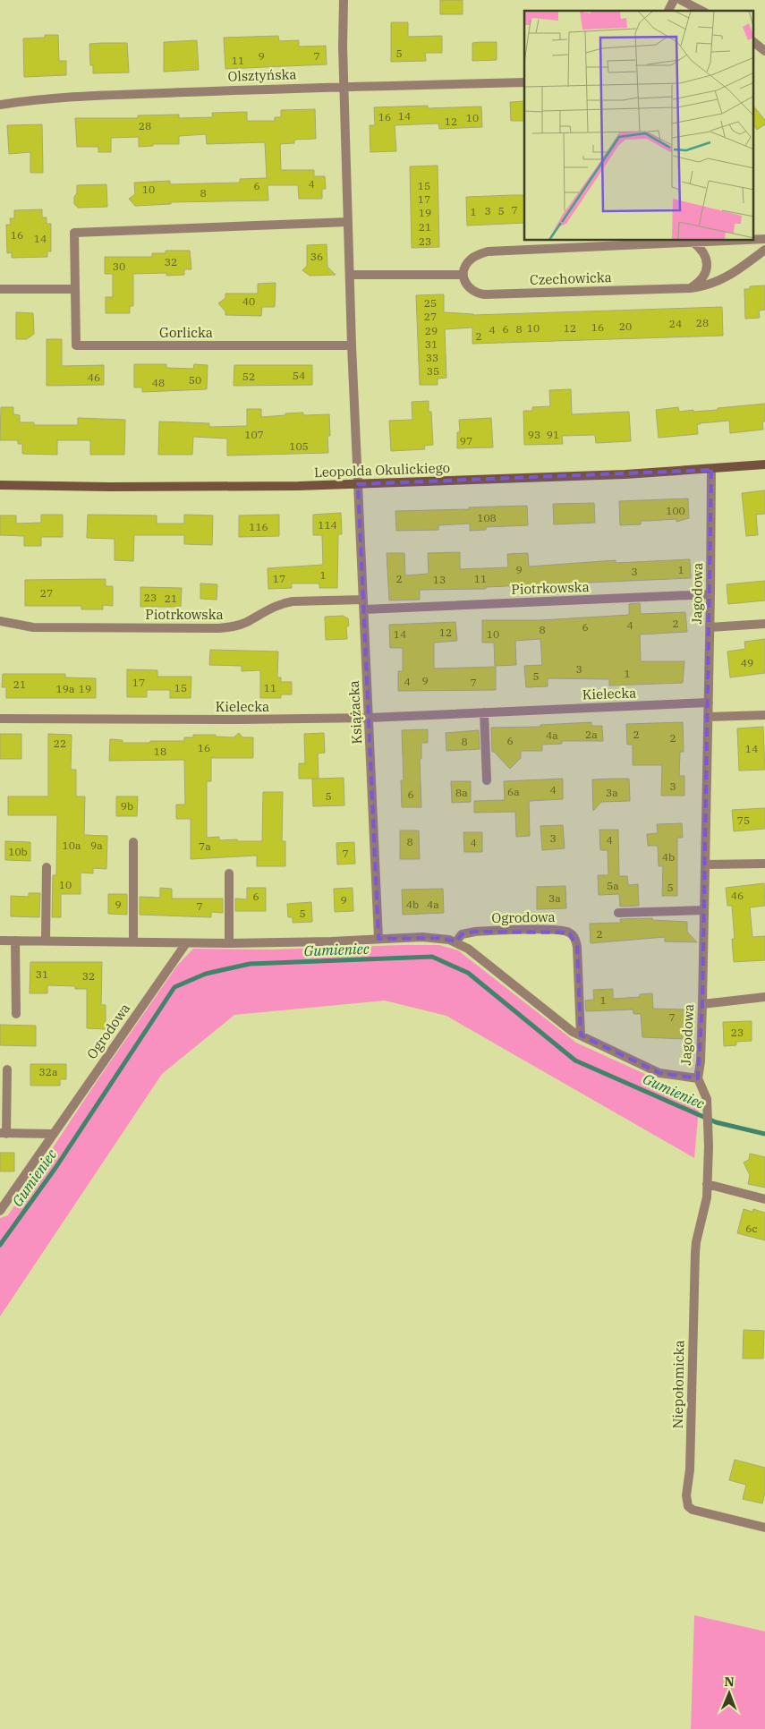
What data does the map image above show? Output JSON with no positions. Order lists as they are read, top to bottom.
{
  "streets": {
    "street": [
      "Olsztyńska",
      "Czechowicka",
      "Gorlicka",
      "Leopolda Okulickiego",
      "Piotrkowska",
      "Jagodowa",
      "Kielecka",
      "Książacka",
      "Ogrodowa",
      "Niepołomicka"
    ]
  },
  "crossings": [
    ["Leopolda Okulickiego", "Jagodowa"],
    ["Leopolda Okulickiego", "Książacka"],
    ["Piotrkowska", "Jagodowa"],
    ["Piotrkowska", "Książacka"],
    ["Jagodowa", "Kielecka"],
    ["Jagodowa", "Niepołomicka"],
    ["Kielecka", "Książacka"]
  ],
  "water": ["Gumieniec"],
  "house_numbers": [
    "5",
    "9",
    "7",
    "11",
    "14",
    "16",
    "10",
    "12",
    "28",
    "4",
    "6",
    "15",
    "10",
    "8",
    "17",
    "7",
    "3",
    "5",
    "1",
    "19",
    "21",
    "16",
    "14",
    "23",
    "36",
    "32",
    "30",
    "40",
    "25",
    "27",
    "28",
    "24",
    "20",
    "16",
    "10",
    "12",
    "6",
    "8",
    "4",
    "29",
    "2",
    "31",
    "33",
    "35",
    "54",
    "52",
    "46",
    "50",
    "48",
    "107",
    "93",
    "91",
    "97",
    "105",
    "100",
    "108",
    "114",
    "116",
    "9",
    "1",
    "3",
    "1",
    "17",
    "2",
    "11",
    "13",
    "27",
    "23",
    "21",
    "2",
    "4",
    "6",
    "8",
    "12",
    "14",
    "10",
    "49",
    "3",
    "1",
    "5",
    "9",
    "4",
    "17",
    "7",
    "21",
    "15",
    "11",
    "19a",
    "19",
    "2a",
    "2",
    "4a",
    "2",
    "6",
    "8",
    "22",
    "16",
    "14",
    "18",
    "3",
    "4",
    "6a",
    "8a",
    "3a",
    "6",
    "5",
    "9b",
    "75",
    "3",
    "4",
    "8",
    "4",
    "10a",
    "9a",
    "7a",
    "10b",
    "7",
    "4b",
    "10",
    "5a",
    "5",
    "46",
    "6",
    "3a",
    "9",
    "9",
    "4b",
    "4a",
    "7",
    "5",
    "2",
    "31",
    "32",
    "1",
    "7",
    "23",
    "32a",
    "6c"
  ],
  "north": "top"
}
